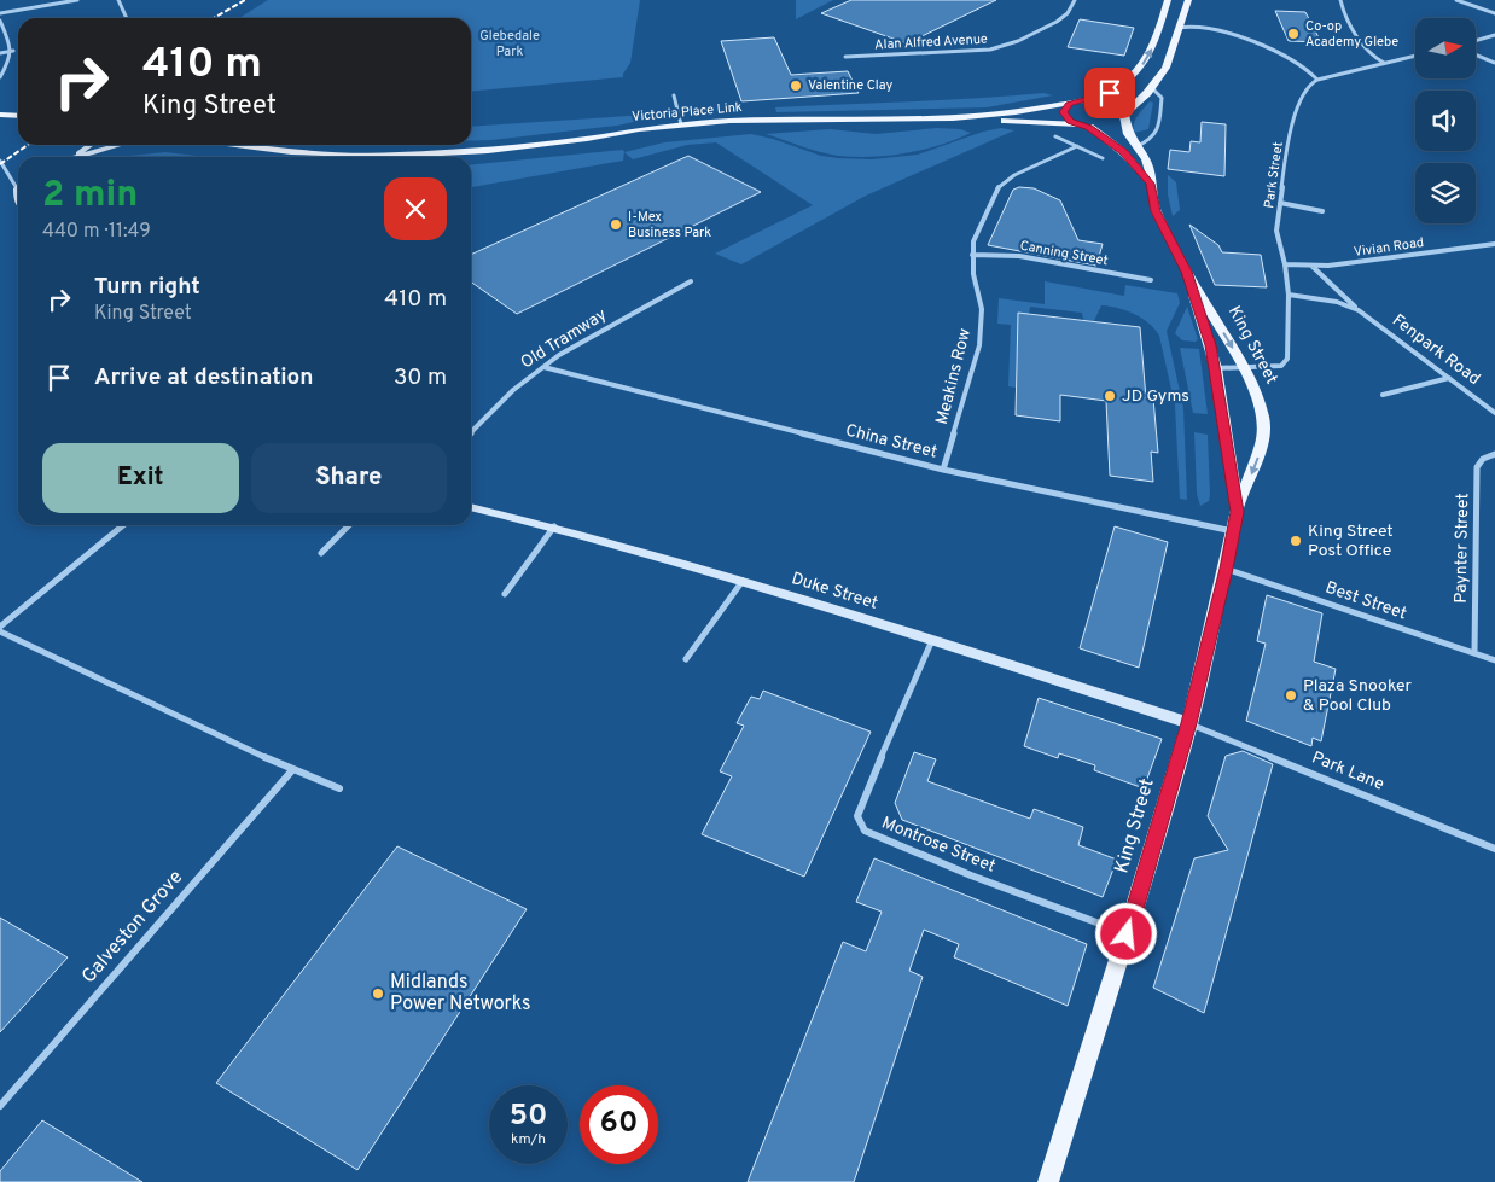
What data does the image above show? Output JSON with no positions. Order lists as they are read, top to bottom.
{
  "streets": {
    "main road": ["Victoria Place Link", "King Street"],
    "street": [
      "Alan Alfred Avenue",
      "Park Street",
      "Vivian Road",
      "Canning Street",
      "Old Tramway",
      "Fenpark Road",
      "Meakins Row",
      "China Street",
      "Paynter Street",
      "Duke Street",
      "Best Street",
      "Park Lane",
      "Montrose Street",
      "Galveston Grove"
    ]
  },
  "crossings": [
    ["Park Street", "Vivian Road"],
    ["Park Street", "King Street"],
    ["Park Street", "Fenpark Road"],
    ["Vivian Road", "Fenpark Road"],
    ["Canning Street", "Meakins Row"],
    ["Old Tramway", "China Street"],
    ["King Street", "China Street"],
    ["King Street", "Duke Street"],
    ["King Street", "Best Street"],
    ["King Street", "Park Lane"],
    ["King Street", "Montrose Street"],
    ["Meakins Row", "China Street"],
    ["Paynter Street", "Best Street"],
    ["Duke Street", "Park Lane"],
    ["Duke Street", "Montrose Street"]
  ],
  "parks": ["Glebedale Park"],
  "places": [
    "Co-op Academy Glebe",
    "Valentine Clay",
    "I-Mex Business Park",
    "JD Gyms",
    "King Street Post Office",
    "Plaza Snooker & Pool Club",
    "Midlands Power Networks"
  ],
  "north": "right",
  "page": {
    "turn": ["410 m", "King Street"],
    "heading": ["2 min", "440 m · 11:49"],
    "list": [
      {
        "name": "Turn right",
        "note": "King Street",
        "value": "410 m"
      },
      {
        "name": "Arrive at destination",
        "value": "30 m"
      }
    ],
    "buttons": ["Exit", "Share"],
    "speed": "50 km/h",
    "limit": "60"
  }
}
